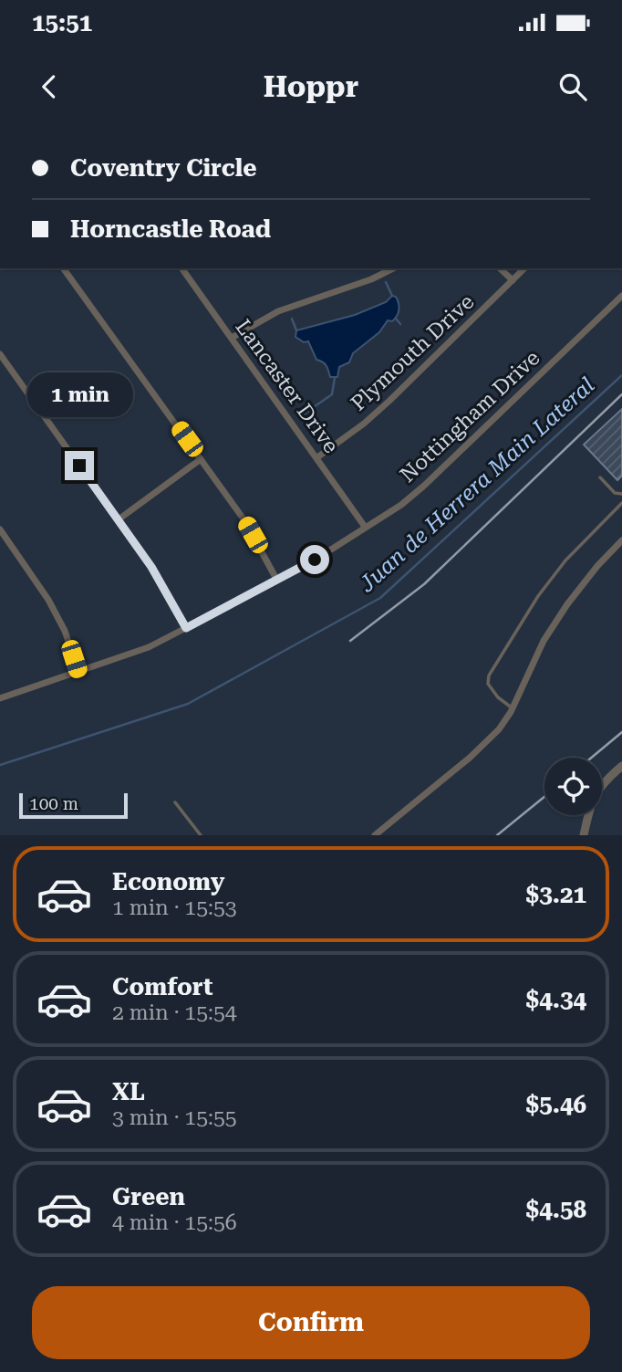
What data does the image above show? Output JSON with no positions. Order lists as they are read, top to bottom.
{
  "streets": {
    "street": ["Plymouth Drive", "Lancaster Drive", "Nottingham Drive"]
  },
  "crossings": [
    ["Plymouth Drive", "Lancaster Drive"],
    ["Lancaster Drive", "Nottingham Drive"]
  ],
  "water": ["Juan de Herrera Main Lateral"],
  "scale_bar": "100 m",
  "page": {
    "status": "15:51",
    "header": "Hoppr",
    "banner": ["Coventry Circle", "Horncastle Road"],
    "bubble": "1 min",
    "scale": "100 m",
    "list": [
      {
        "name": "Economy",
        "note": "1 min · 15:53",
        "value": "$3.21"
      },
      {
        "name": "Comfort",
        "note": "2 min · 15:54",
        "value": "$4.34"
      },
      {
        "name": "XL",
        "note": "3 min · 15:55",
        "value": "$5.46"
      },
      {
        "name": "Green",
        "note": "4 min · 15:56",
        "value": "$4.58"
      }
    ],
    "buttons": "Confirm"
  }
}
